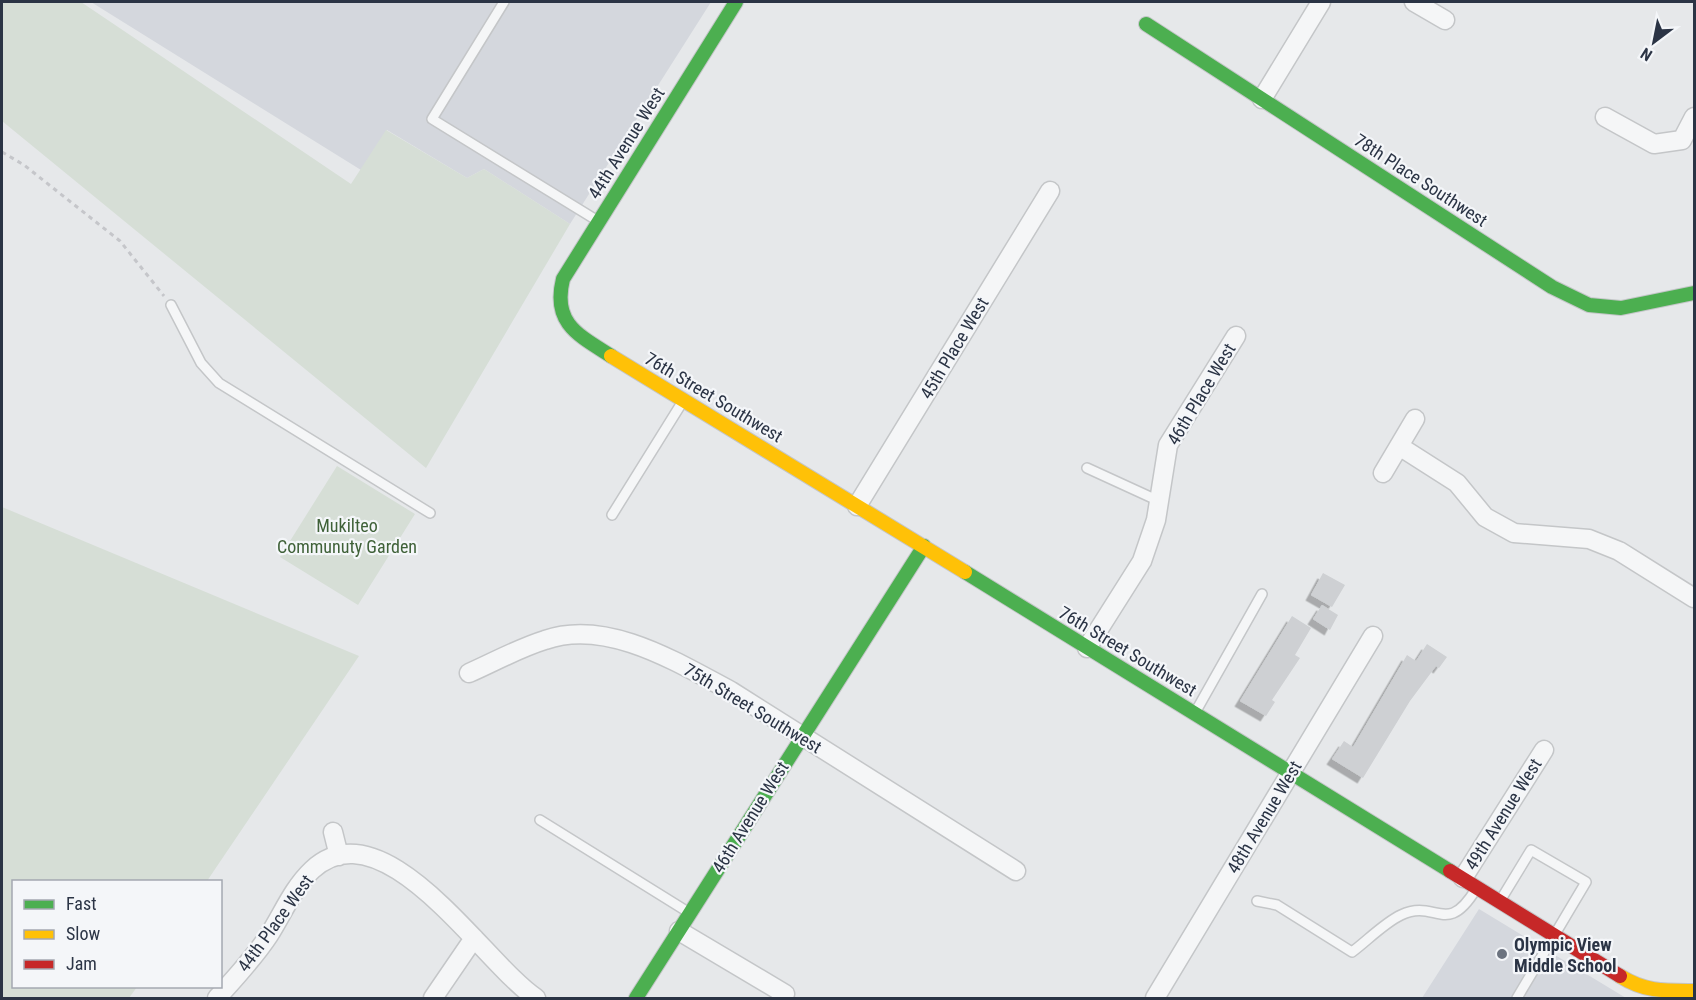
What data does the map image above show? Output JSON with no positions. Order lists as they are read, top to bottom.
{
  "streets": {
    "street": [
      "44th Avenue West",
      "78th Place Southwest",
      "45th Place West",
      "46th Place West",
      "76th Street Southwest",
      "75th Street Southwest",
      "49th Avenue West",
      "46th Avenue West",
      "48th Avenue West",
      "44th Place West"
    ]
  },
  "crossings": [
    ["44th Avenue West", "76th Street Southwest"],
    ["45th Place West", "76th Street Southwest"],
    ["46th Place West", "76th Street Southwest"],
    ["76th Street Southwest", "49th Avenue West"],
    ["76th Street Southwest", "46th Avenue West"],
    ["76th Street Southwest", "48th Avenue West"],
    ["75th Street Southwest", "46th Avenue West"]
  ],
  "parks": ["Mukilteo Communuty Garden"],
  "places": ["Olympic View Middle School"],
  "legend": ["Fast", "Slow", "Jam"],
  "north": "bottom left"
}
